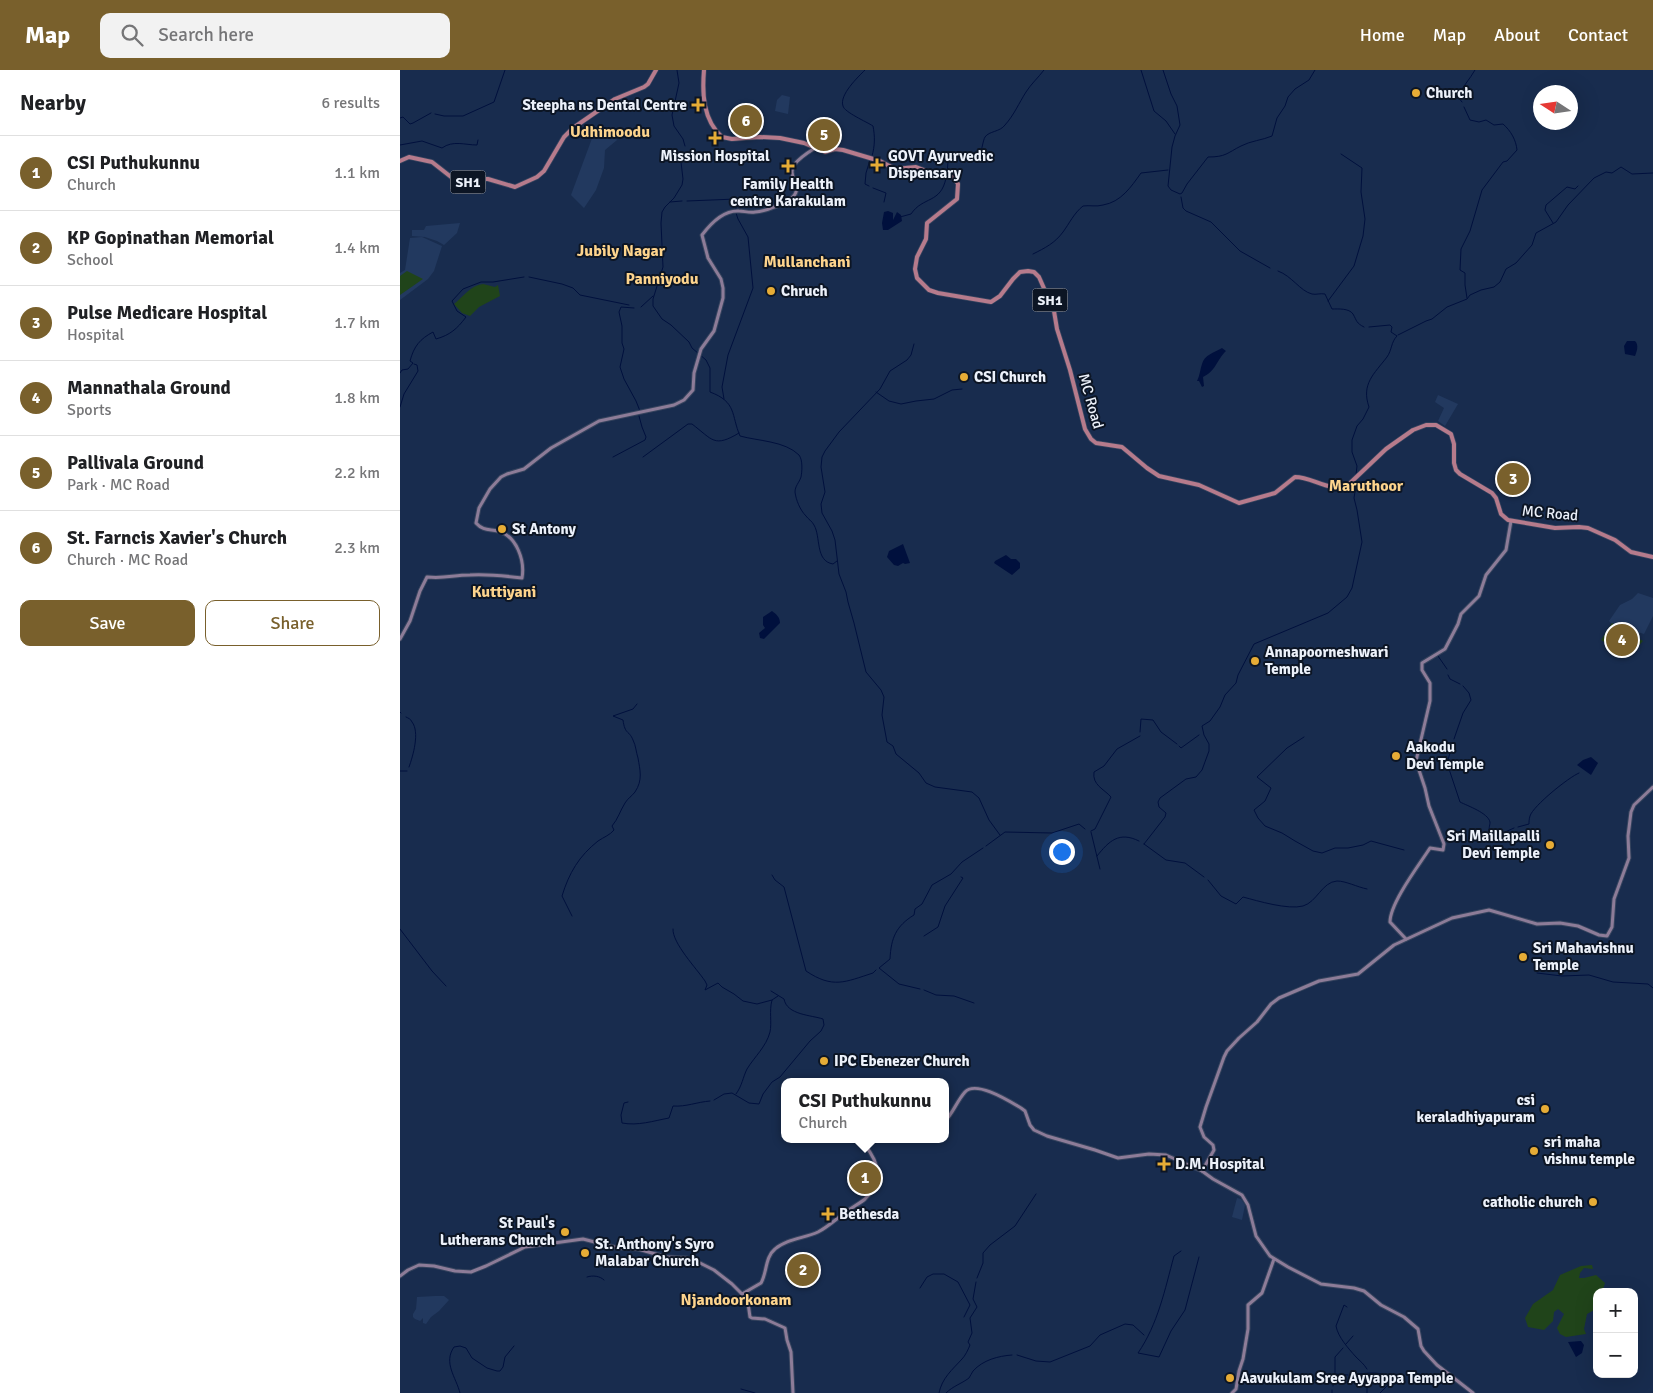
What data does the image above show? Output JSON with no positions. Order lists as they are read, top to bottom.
{
  "streets": {
    "main road": ["SH1", "MC Road"]
  },
  "districts": [
    "Udhimoodu",
    "Jubily Nagar",
    "Mullanchani",
    "Panniyodu",
    "Maruthoor",
    "Kuttiyani",
    "Njandoorkonam"
  ],
  "places": {
    "other": [
      "Church",
      "Chruch",
      "CSI Church",
      "St Antony",
      "Annapoorneshwari Temple",
      "Aakodu Devi Temple",
      "Sri Maillapalli Devi Temple",
      "Sri Mahavishnu Temple",
      "IPC Ebenezer Church",
      "csi keraladhiyapuram",
      "sri maha vishnu temple",
      "catholic church",
      "St Paul's Lutherans Church",
      "St. Anthony's Syro Malabar Church",
      "Aavukulam Sree Ayyappa Temple"
    ],
    "health": [
      "Steepha ns Dental Centre",
      "Mission Hospital",
      "GOVT Ayurvedic Dispensary",
      "Family Health centre Karakulam",
      "D.M. Hospital",
      "Bethesda"
    ]
  },
  "north": "left",
  "page": {
    "header": "Map",
    "search": "Search here",
    "nav": [
      "Home",
      "Map",
      "About",
      "Contact"
    ],
    "heading": ["Nearby", "6 results"],
    "pins": [
      "6",
      "5",
      "3",
      "4",
      "1",
      "2"
    ],
    "list": [
      {
        "mark": "1",
        "name": "CSI Puthukunnu",
        "note": "Church",
        "value": "1.1 km"
      },
      {
        "mark": "2",
        "name": "KP Gopinathan Memorial",
        "note": "School",
        "value": "1.4 km"
      },
      {
        "mark": "3",
        "name": "Pulse Medicare Hospital",
        "note": "Hospital",
        "value": "1.7 km"
      },
      {
        "mark": "4",
        "name": "Mannathala Ground",
        "note": "Sports",
        "value": "1.8 km"
      },
      {
        "mark": "5",
        "name": "Pallivala Ground",
        "note": "Park · MC Road",
        "value": "2.2 km"
      },
      {
        "mark": "6",
        "name": "St. Farncis Xavier's Church",
        "note": "Church · MC Road",
        "value": "2.3 km"
      }
    ],
    "buttons": ["Save", "Share"],
    "popup": ["CSI Puthukunnu", "Church"],
    "map_buttons": ["+", "−"]
  }
}
